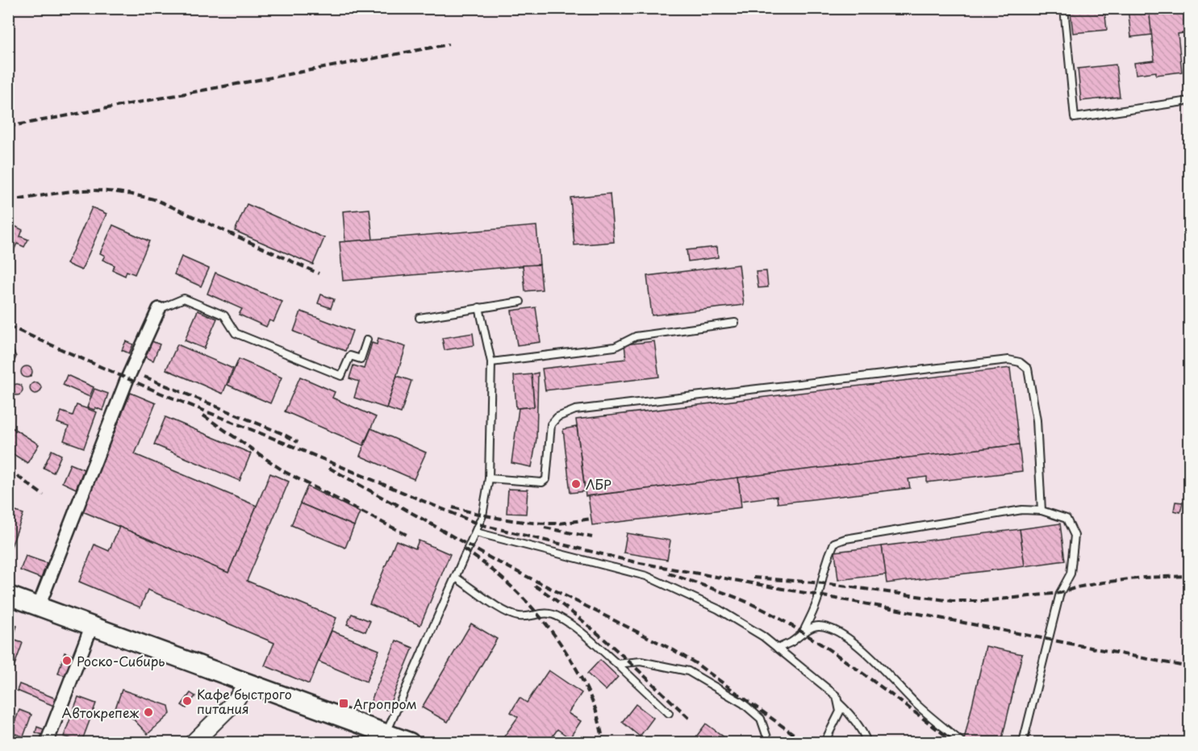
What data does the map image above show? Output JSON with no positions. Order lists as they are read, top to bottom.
{
  "places": {
    "other": [
      "ЛБР",
      "Роско-Сибирь",
      "Кафе быстрого питания",
      "Автокрепеж"
    ],
    "transit": ["Агропром"]
  }
}
